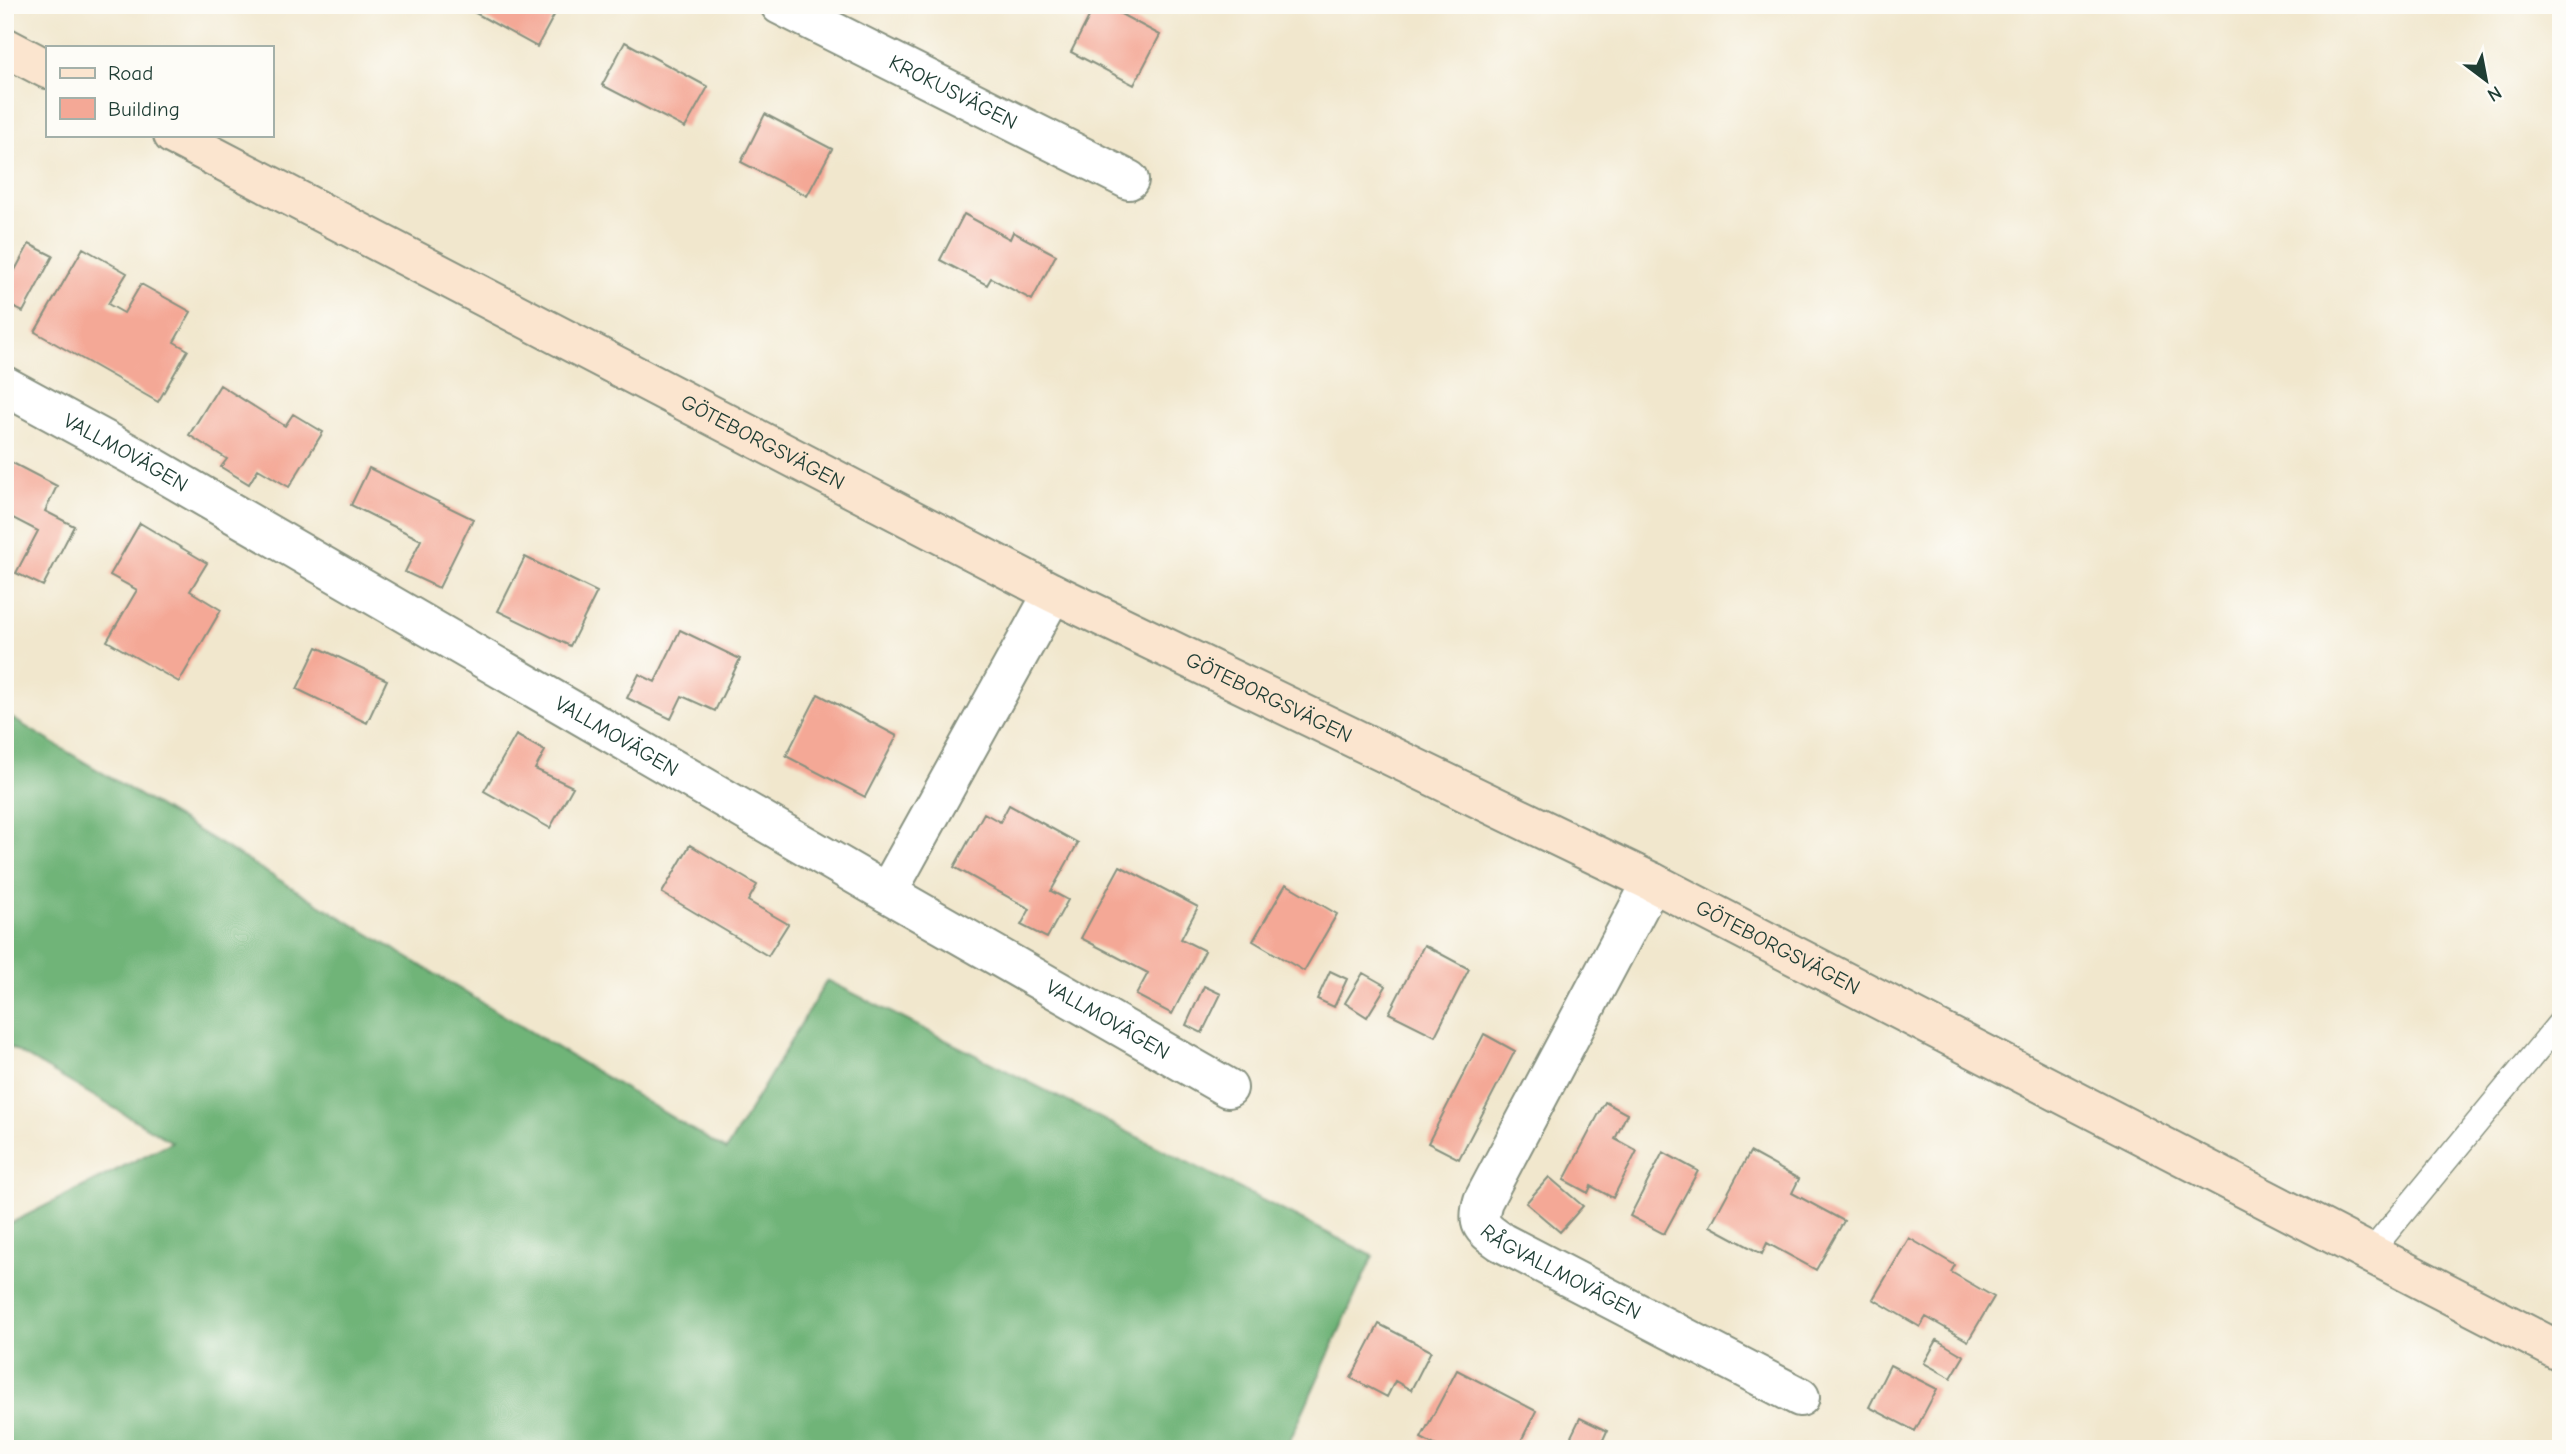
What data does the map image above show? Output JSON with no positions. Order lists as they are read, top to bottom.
{
  "streets": {
    "street": [
      "KROKUSVÄGEN",
      "GÖTEBORGSVÄGEN",
      "VALLMOVÄGEN",
      "RÅGVALLMOVÄGEN"
    ]
  },
  "crossings": [
    ["GÖTEBORGSVÄGEN", "RÅGVALLMOVÄGEN"]
  ],
  "legend": ["Road", "Building"],
  "north": "bottom right"
}
